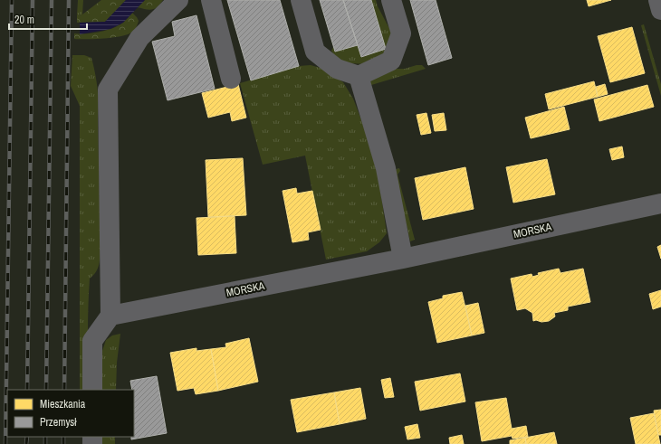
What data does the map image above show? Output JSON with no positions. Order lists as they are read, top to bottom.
{
  "streets": {
    "street": ["MORSKA"]
  },
  "legend": ["Mieszkania", "Przemysł"],
  "scale_bar": "20 m"
}
